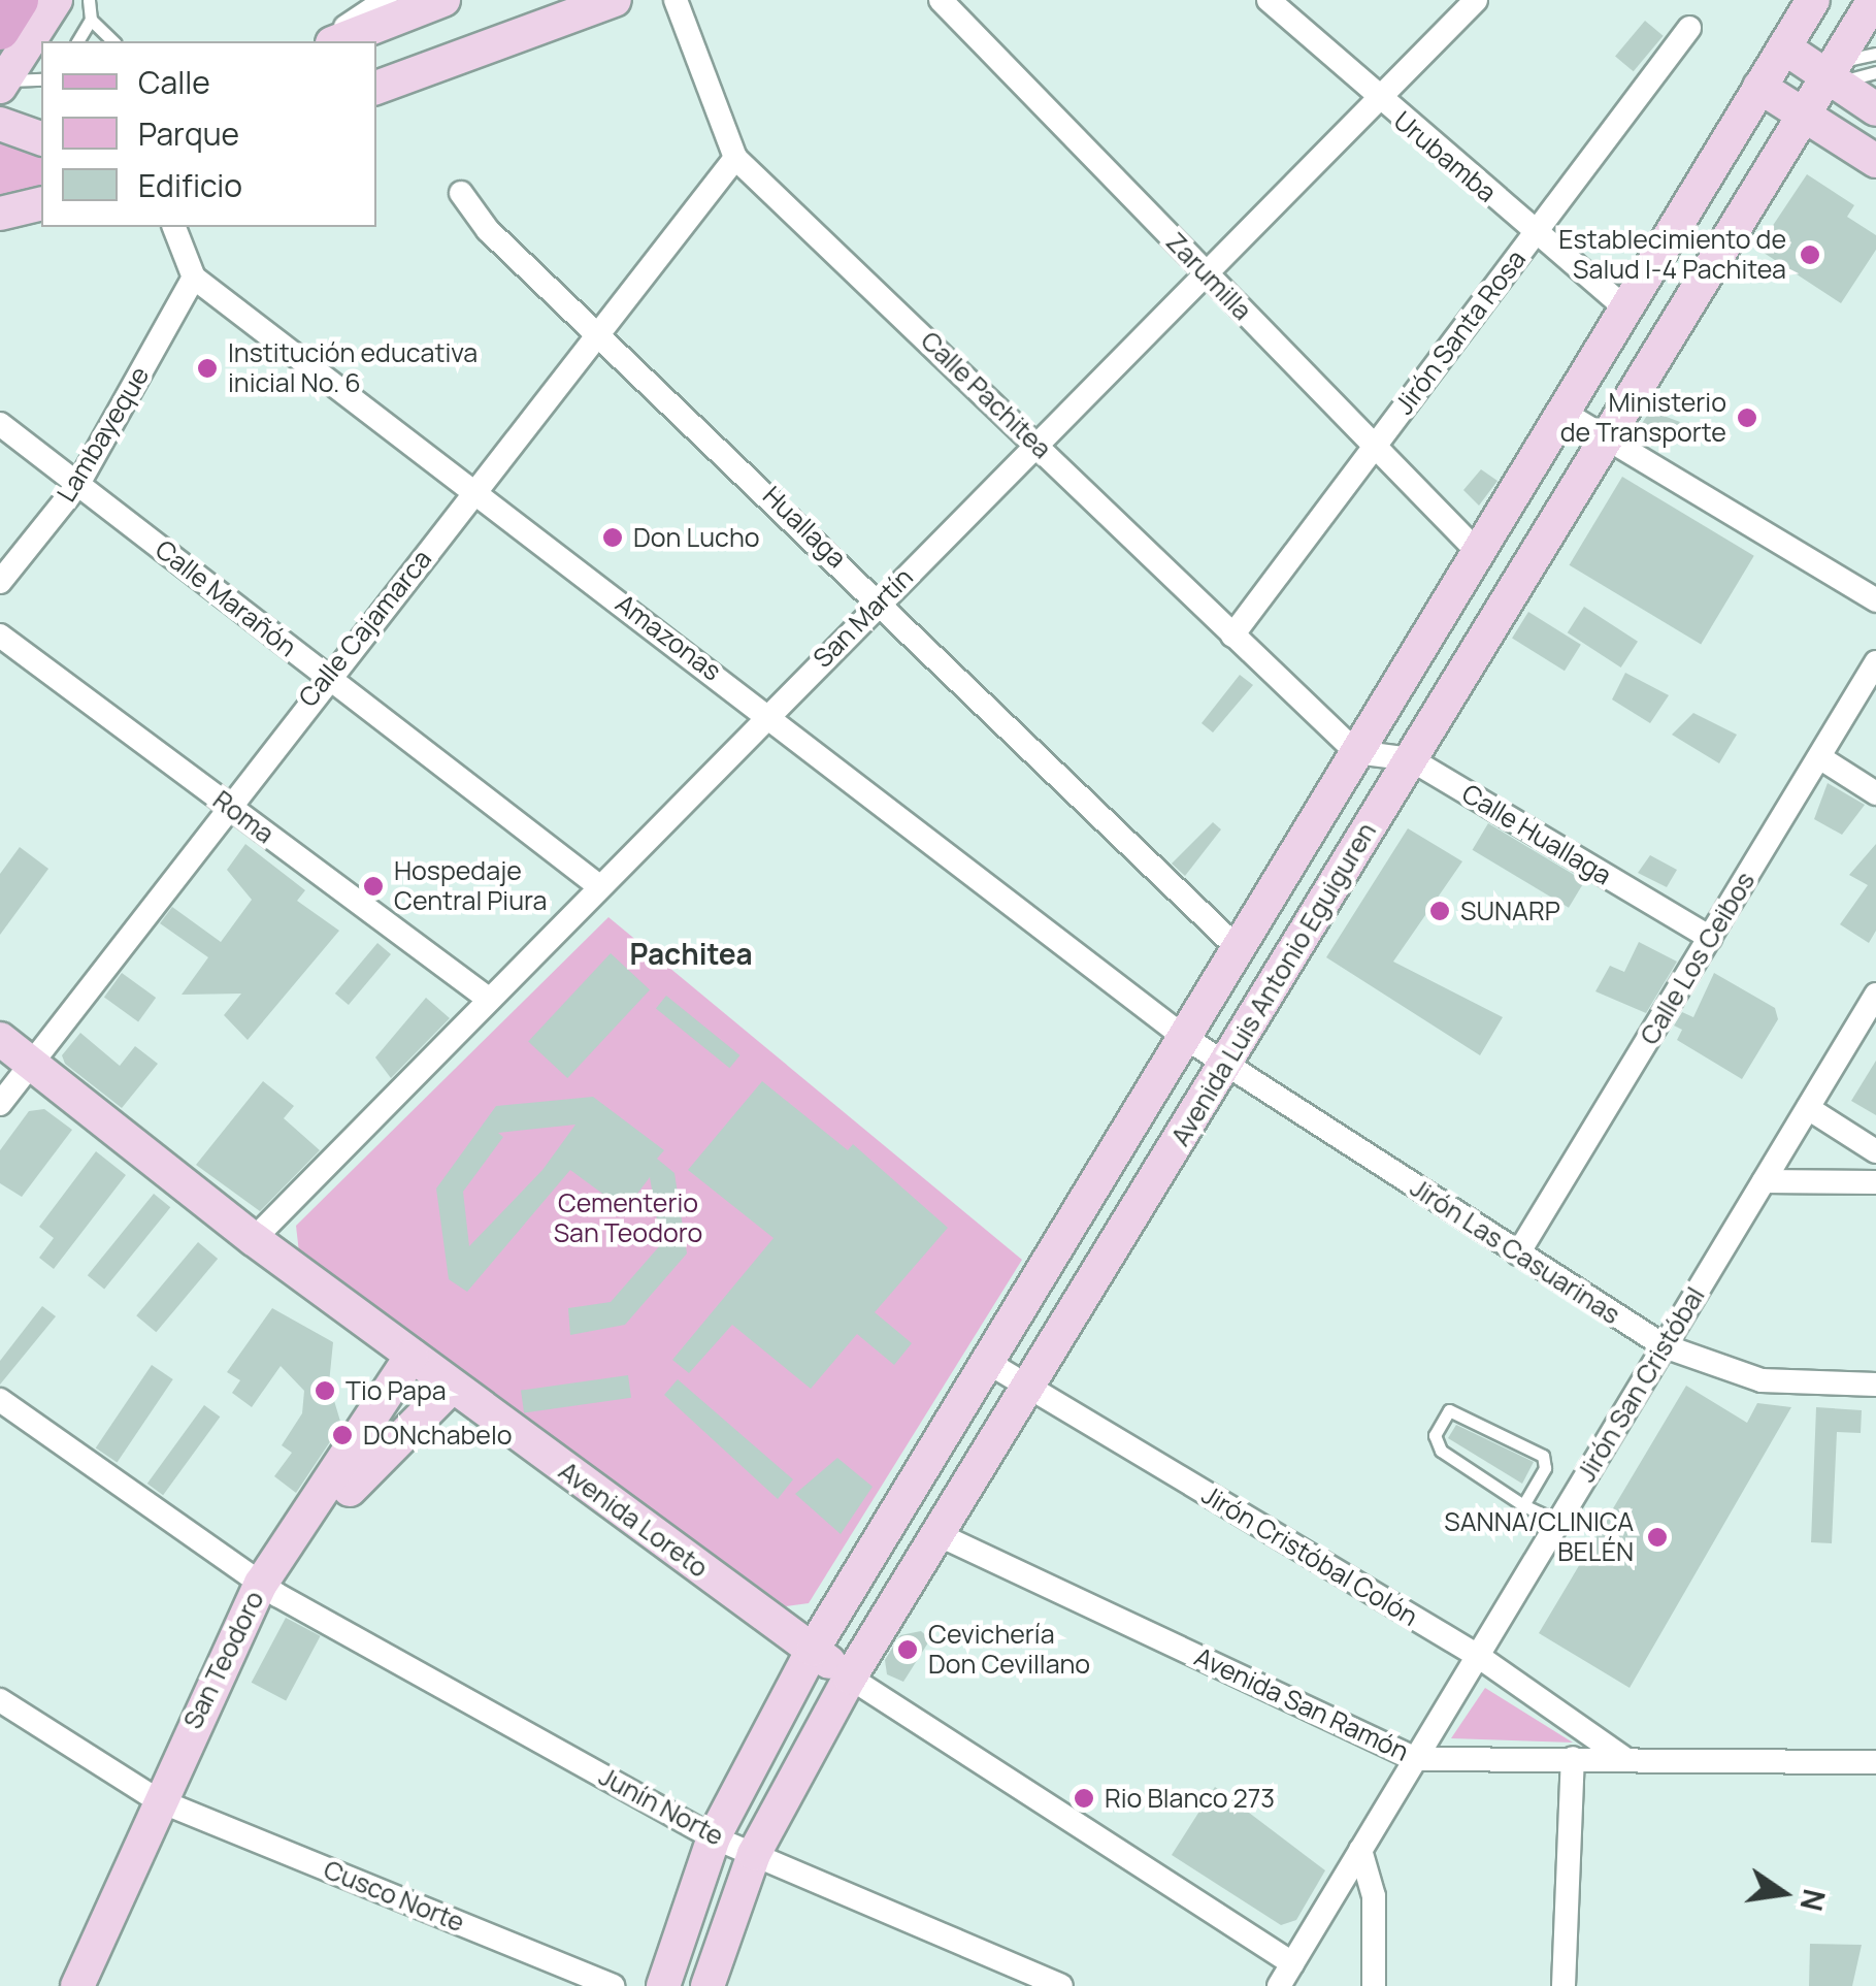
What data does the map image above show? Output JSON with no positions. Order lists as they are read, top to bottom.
{
  "streets": {
    "main road": ["Avenida Luis Antonio Eguiguren", "Avenida Loreto", "San Teodoro"],
    "street": [
      "Urubamba",
      "Zarumilla",
      "Jirón Santa Rosa",
      "Calle Pachitea",
      "Lambayeque",
      "Huallaga",
      "Calle Marañón",
      "San Martín",
      "Calle Cajamarca",
      "Amazonas",
      "Roma",
      "Calle Huallaga",
      "Calle Los Ceibos",
      "Jirón Las Casuarinas",
      "Jirón San Cristóbal",
      "Jirón Cristóbal Colón",
      "Avenida San Ramón",
      "Junín Norte",
      "Cusco Norte"
    ]
  },
  "crossings": [
    ["Urubamba", "Jirón Santa Rosa"],
    ["Urubamba", "San Martín"],
    ["Urubamba", "Avenida Luis Antonio Eguiguren"],
    ["Zarumilla", "Jirón Santa Rosa"],
    ["Zarumilla", "San Martín"],
    ["Zarumilla", "Avenida Luis Antonio Eguiguren"],
    ["Jirón Santa Rosa", "Calle Pachitea"],
    ["Calle Pachitea", "San Martín"],
    ["Calle Pachitea", "Calle Cajamarca"],
    ["Calle Pachitea", "Calle Huallaga"],
    ["Calle Pachitea", "Avenida Luis Antonio Eguiguren"],
    ["Lambayeque", "Calle Marañón"],
    ["Lambayeque", "Amazonas"],
    ["Huallaga", "San Martín"],
    ["Huallaga", "Calle Cajamarca"],
    ["Huallaga", "Avenida Luis Antonio Eguiguren"],
    ["Calle Marañón", "San Martín"],
    ["Calle Marañón", "Calle Cajamarca"],
    ["San Martín", "Amazonas"],
    ["San Martín", "Roma"],
    ["San Martín", "Avenida Loreto"],
    ["Calle Cajamarca", "Amazonas"],
    ["Calle Cajamarca", "Roma"],
    ["Calle Cajamarca", "Avenida Loreto"],
    ["Amazonas", "Avenida Luis Antonio Eguiguren"],
    ["Amazonas", "Jirón Las Casuarinas"],
    ["Calle Huallaga", "Calle Los Ceibos"],
    ["Calle Huallaga", "Avenida Luis Antonio Eguiguren"],
    ["Calle Los Ceibos", "Jirón Las Casuarinas"],
    ["Avenida Luis Antonio Eguiguren", "Jirón Las Casuarinas"],
    ["Avenida Luis Antonio Eguiguren", "Avenida Loreto"],
    ["Avenida Luis Antonio Eguiguren", "Jirón Cristóbal Colón"],
    ["Avenida Luis Antonio Eguiguren", "Avenida San Ramón"],
    ["Avenida Luis Antonio Eguiguren", "Junín Norte"],
    ["Jirón Las Casuarinas", "Jirón San Cristóbal"],
    ["Jirón San Cristóbal", "Avenida Loreto"],
    ["Jirón San Cristóbal", "Jirón Cristóbal Colón"],
    ["Jirón San Cristóbal", "Avenida San Ramón"],
    ["Avenida Loreto", "San Teodoro"],
    ["Jirón Cristóbal Colón", "Avenida San Ramón"],
    ["San Teodoro", "Junín Norte"],
    ["San Teodoro", "Cusco Norte"]
  ],
  "districts": ["Pachitea"],
  "parks": ["Cementerio San Teodoro"],
  "places": [
    "Establecimiento de Salud I-4 Pachitea",
    "Institución educativa inicial No. 6",
    "Ministerio de Transporte",
    "Don Lucho",
    "Hospedaje Central Piura",
    "SUNARP",
    "Tio Papa",
    "DONchabelo",
    "SANNA/CLINICA BELÉN",
    "Cevichería Don Cevillano",
    "Rio Blanco 273"
  ],
  "legend": ["Calle", "Parque", "Edificio"],
  "north": "right"
}
